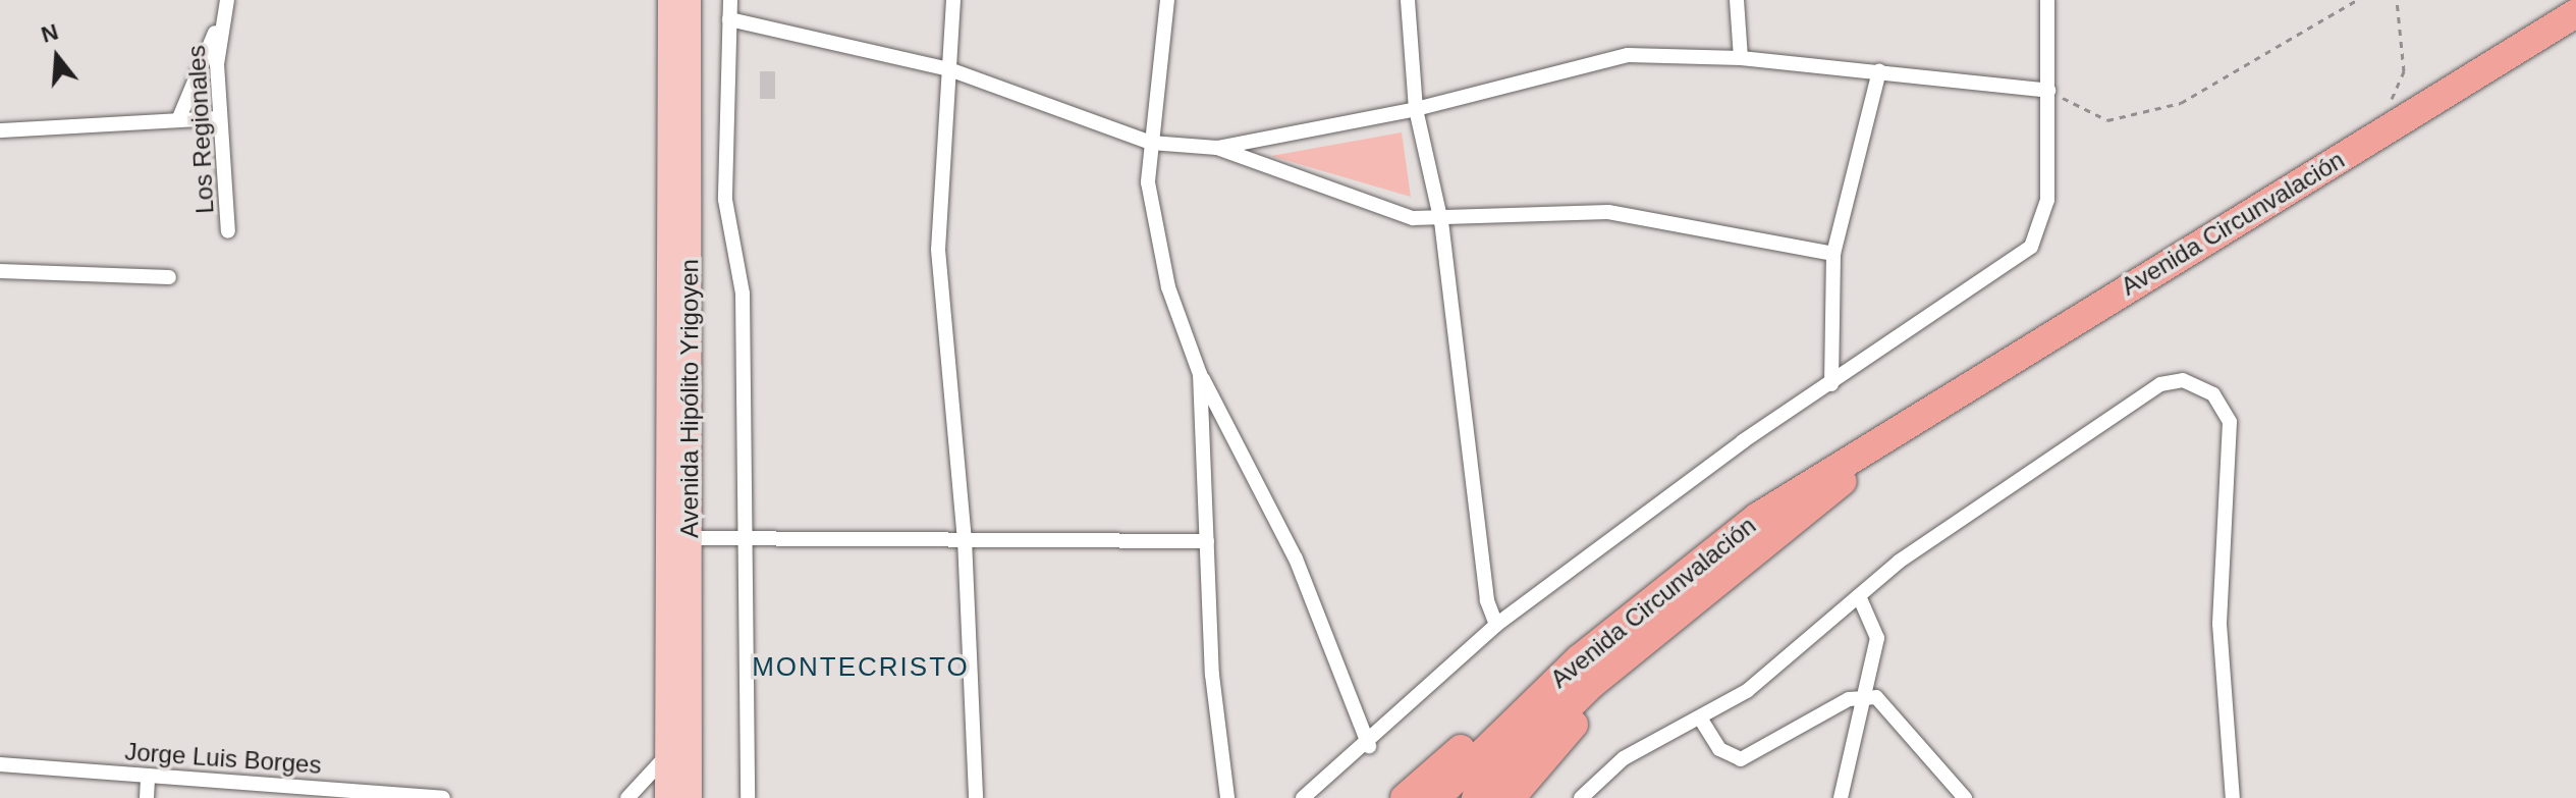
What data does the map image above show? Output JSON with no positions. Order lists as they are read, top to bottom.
{
  "streets": {
    "highway": ["Avenida Circunvalación"],
    "main road": ["Avenida Hipólito Yrigoyen"],
    "street": ["Los Regionales", "Jorge Luis Borges"]
  },
  "districts": ["MONTECRISTO"],
  "north": "top"
}
